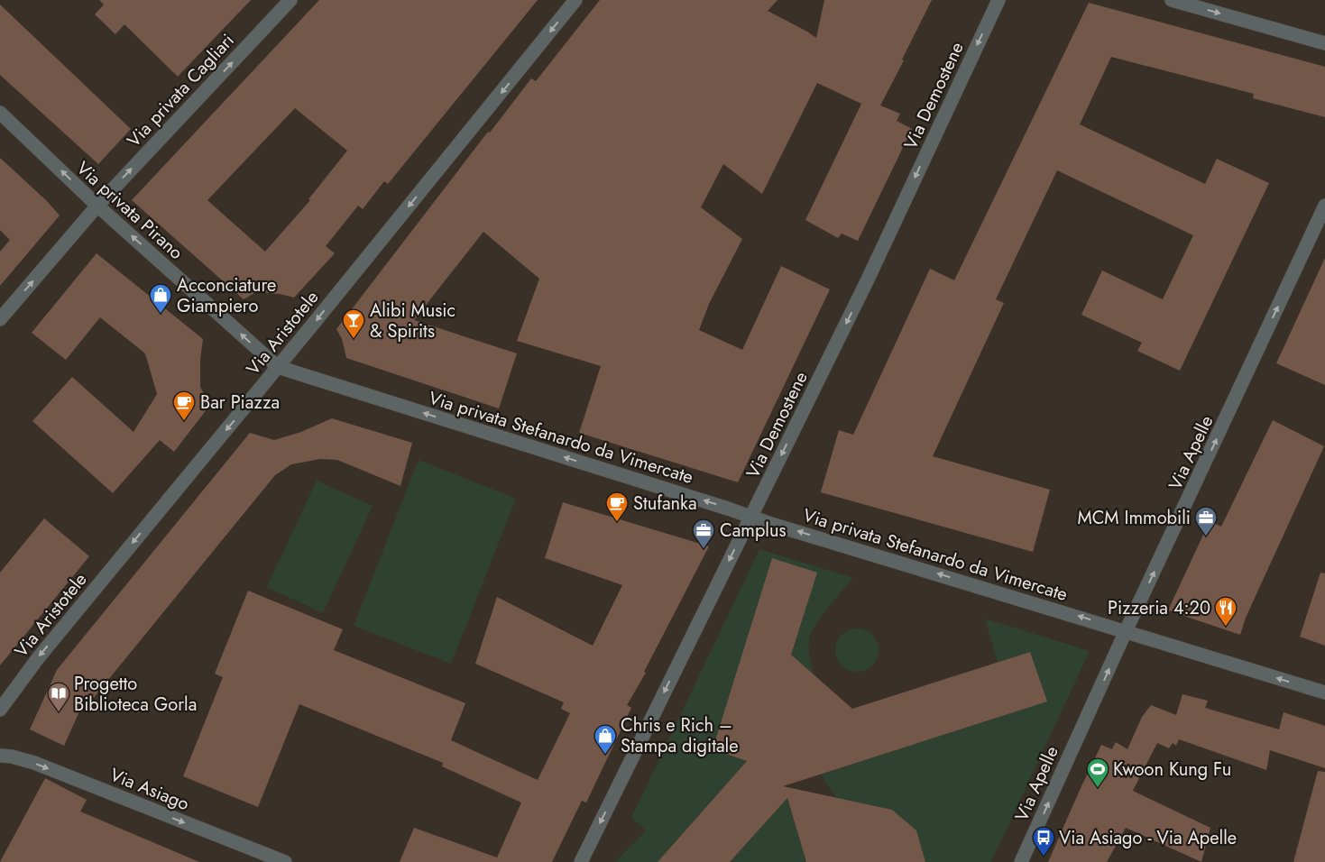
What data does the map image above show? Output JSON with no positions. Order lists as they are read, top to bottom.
{
  "streets": {
    "street": [
      "Via privata Cagliari",
      "Via Demostene",
      "Via privata Pirano",
      "Via Aristotele",
      "Via privata Stefanardo da Vimercate",
      "Via Apelle",
      "Via Asiago"
    ]
  },
  "crossings": [
    ["Via privata Cagliari", "Via privata Pirano"],
    ["Via Demostene", "Via privata Stefanardo da Vimercate"],
    ["Via privata Pirano", "Via Aristotele"],
    ["Via privata Pirano", "Via privata Stefanardo da Vimercate"],
    ["Via Aristotele", "Via privata Stefanardo da Vimercate"],
    ["Via privata Stefanardo da Vimercate", "Via Apelle"]
  ],
  "one_way": [
    "Via privata Cagliari",
    "Via Demostene",
    "Via privata Pirano",
    "Via Aristotele",
    "Via privata Stefanardo da Vimercate",
    "Via Apelle",
    "Via Asiago"
  ],
  "places": {
    "shop": ["Acconciature Giampiero", "Chris e Rich – Stampa digitale"],
    "bar": ["Alibi Music & Spirits"],
    "cafe": ["Bar Piazza", "Stufanka"],
    "office": ["MCM Immobili", "Camplus"],
    "restaurant": ["Pizzeria 4:20"],
    "library": ["Progetto Biblioteca Gorla"],
    "sports": ["Kwoon Kung Fu"],
    "bus stop": ["Via Asiago - Via Apelle"]
  }
}
